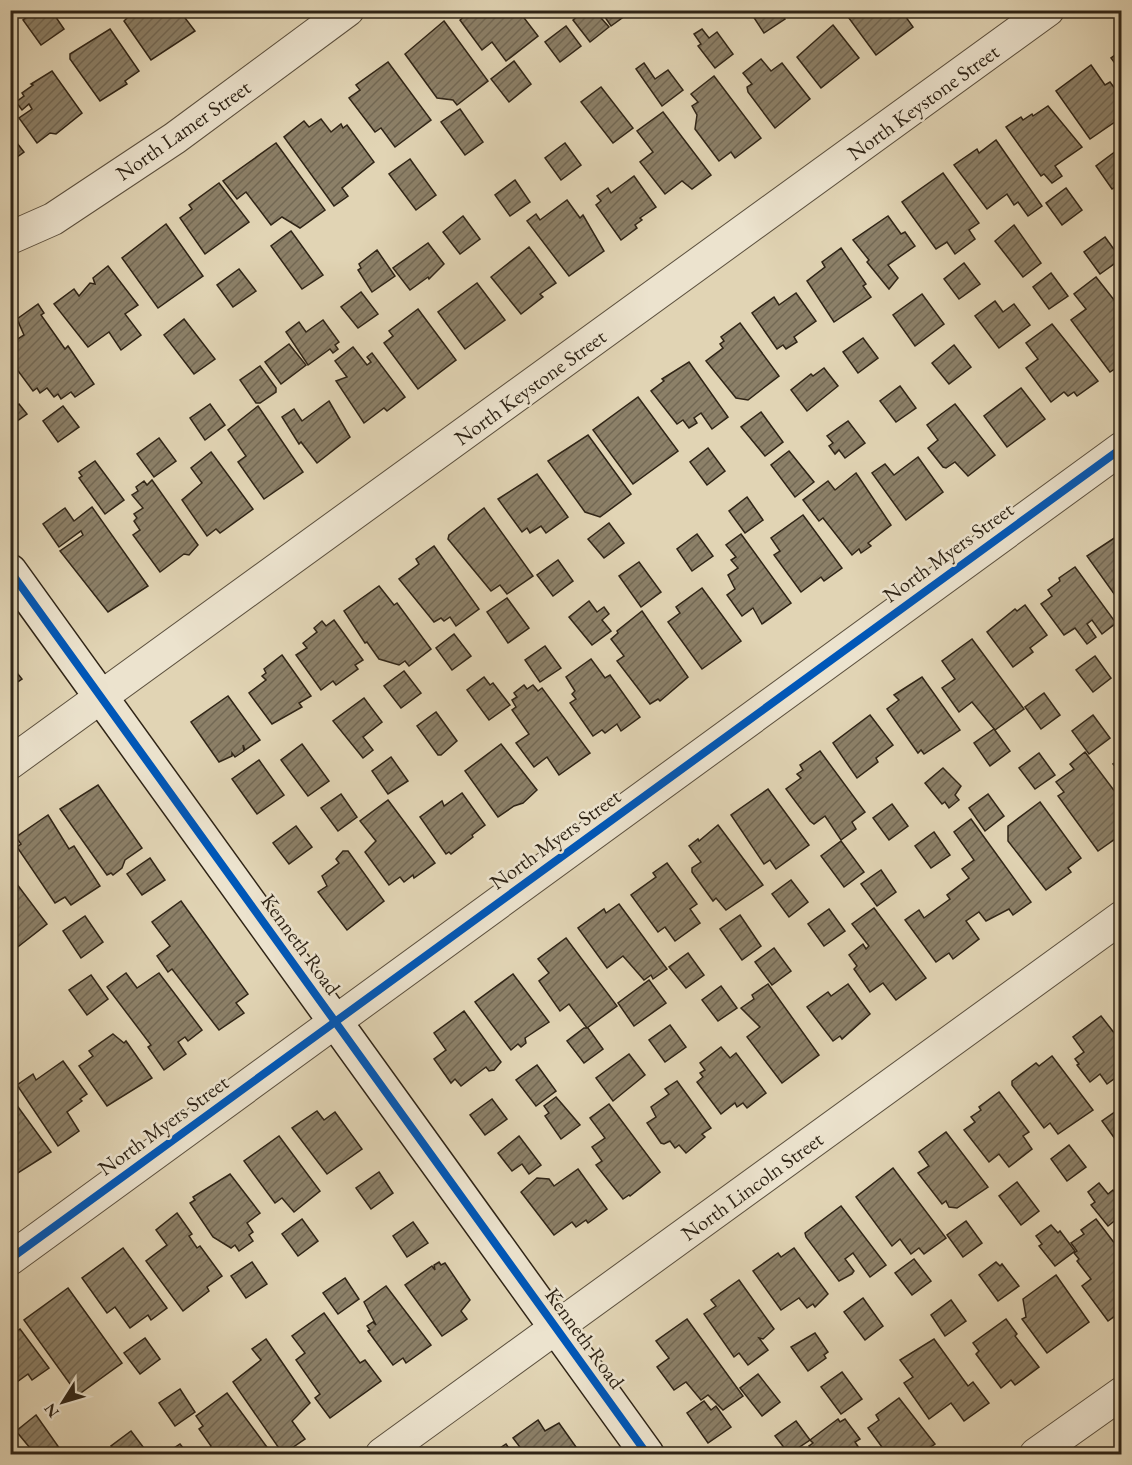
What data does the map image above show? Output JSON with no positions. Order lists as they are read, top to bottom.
{
  "streets": {
    "street": [
      "North Keystone Street",
      "North Lamer Street",
      "North Myers Street",
      "Kenneth Road",
      "North Lincoln Street"
    ]
  },
  "crossings": [
    ["North Keystone Street", "Kenneth Road"],
    ["North Myers Street", "Kenneth Road"],
    ["Kenneth Road", "North Lincoln Street"]
  ],
  "north": "bottom left"
}
